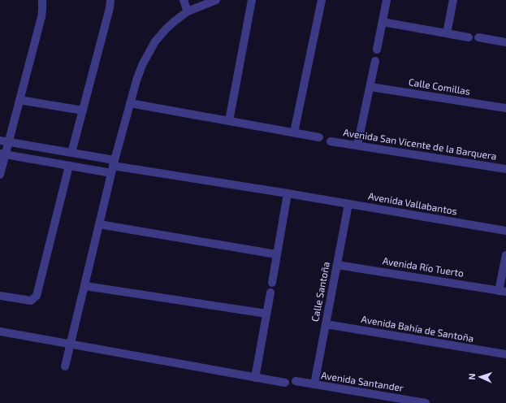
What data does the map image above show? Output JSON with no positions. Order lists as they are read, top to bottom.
{
  "streets": {
    "street": [
      "Calle Comillas",
      "Avenida San Vicente de la Barquera",
      "Avenida Vallabantos",
      "Avenida Río Tuerto",
      "Calle Santoña",
      "Avenida Bahía de Santoña",
      "Avenida Santander"
    ]
  },
  "crossings": [
    ["Avenida Vallabantos", "Calle Santoña"],
    ["Avenida Río Tuerto", "Calle Santoña"],
    ["Calle Santoña", "Avenida Bahía de Santoña"],
    ["Calle Santoña", "Avenida Santander"]
  ],
  "north": "left"
}
